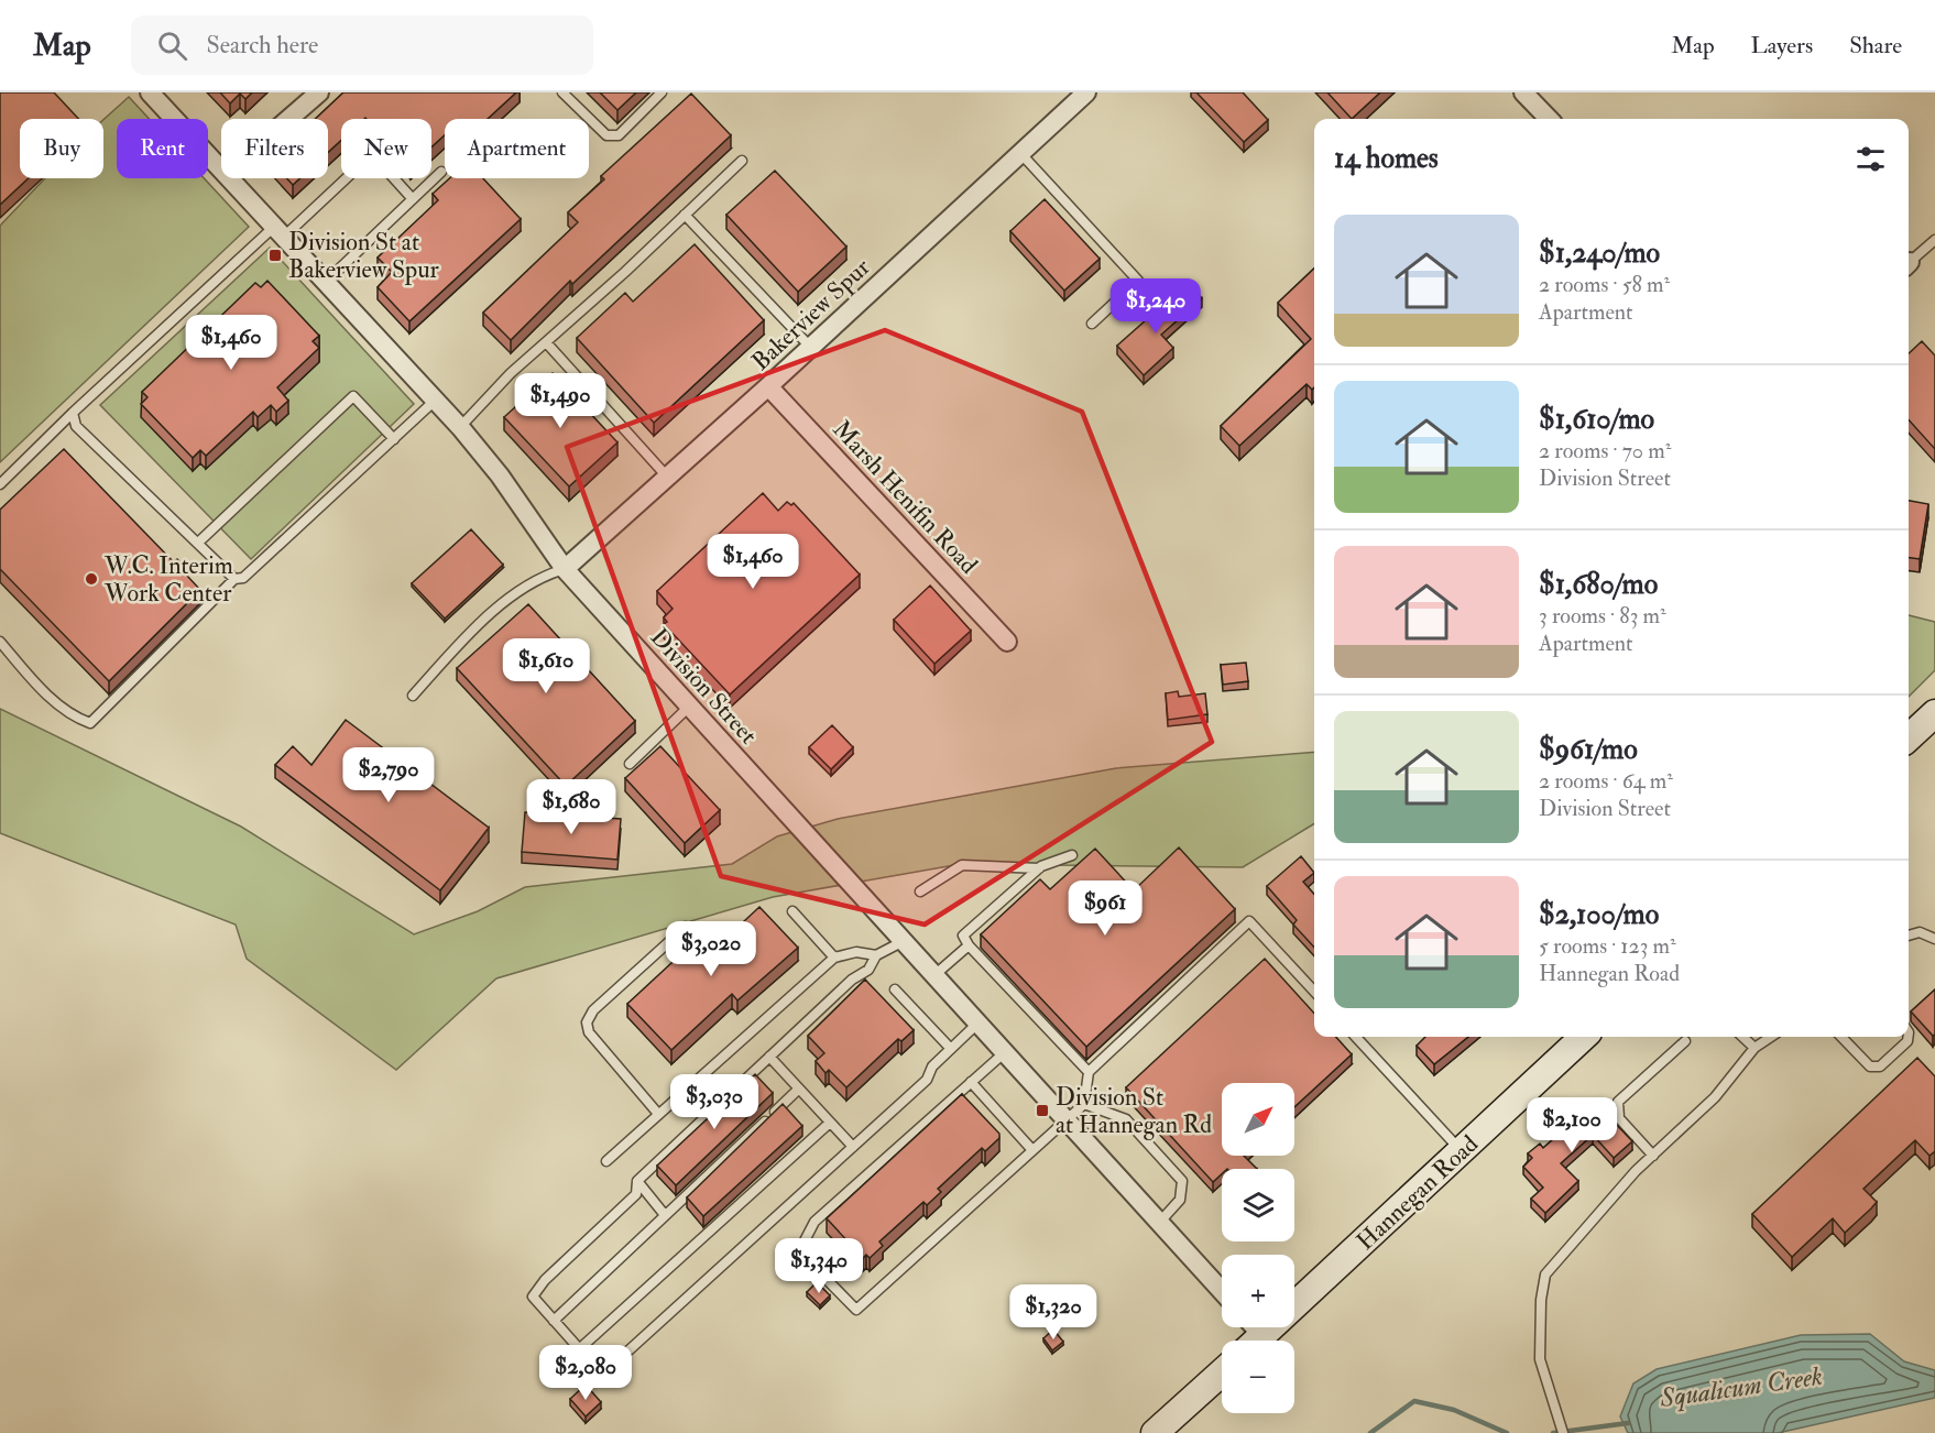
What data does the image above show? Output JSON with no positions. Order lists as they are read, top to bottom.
{
  "streets": {
    "main road": ["Hannegan Road"],
    "street": ["Bakerview Spur", "Marsh Henifin Road", "Division Street"]
  },
  "crossings": [
    ["Bakerview Spur", "Marsh Henifin Road"],
    ["Bakerview Spur", "Division Street"]
  ],
  "water": ["Squalicum Creek"],
  "places": {
    "transit": ["Division St at Bakerview Spur", "Division St at Hannegan Rd"],
    "other": ["W.C. Interim Work Center"]
  },
  "north": "top right",
  "page": {
    "header": "Map",
    "search": "Search here",
    "nav": ["Map", "Layers", "Share"],
    "chip": [
      "Buy",
      "Rent",
      "Filters",
      "New",
      "Apartment"
    ],
    "heading": "14 homes",
    "list": [
      {
        "name": "$1,240/mo",
        "note": "2 rooms · 58 m² · Apartment"
      },
      {
        "name": "$1,610/mo",
        "note": "2 rooms · 70 m² · Division Street"
      },
      {
        "name": "$1,680/mo",
        "note": "3 rooms · 83 m² · Apartment"
      },
      {
        "name": "$961/mo",
        "note": "2 rooms · 64 m² · Division Street"
      },
      {
        "name": "$2,100/mo",
        "note": "5 rooms · 123 m² · Hannegan Road"
      }
    ],
    "price": [
      "$1,240",
      "$1,460",
      "$1,490",
      "$1,460",
      "$1,610",
      "$2,790",
      "$1,680",
      "$961",
      "$3,020",
      "$3,030",
      "$2,100",
      "$1,340",
      "$1,320",
      "$2,080"
    ],
    "map_buttons": ["+", "−"]
  }
}
